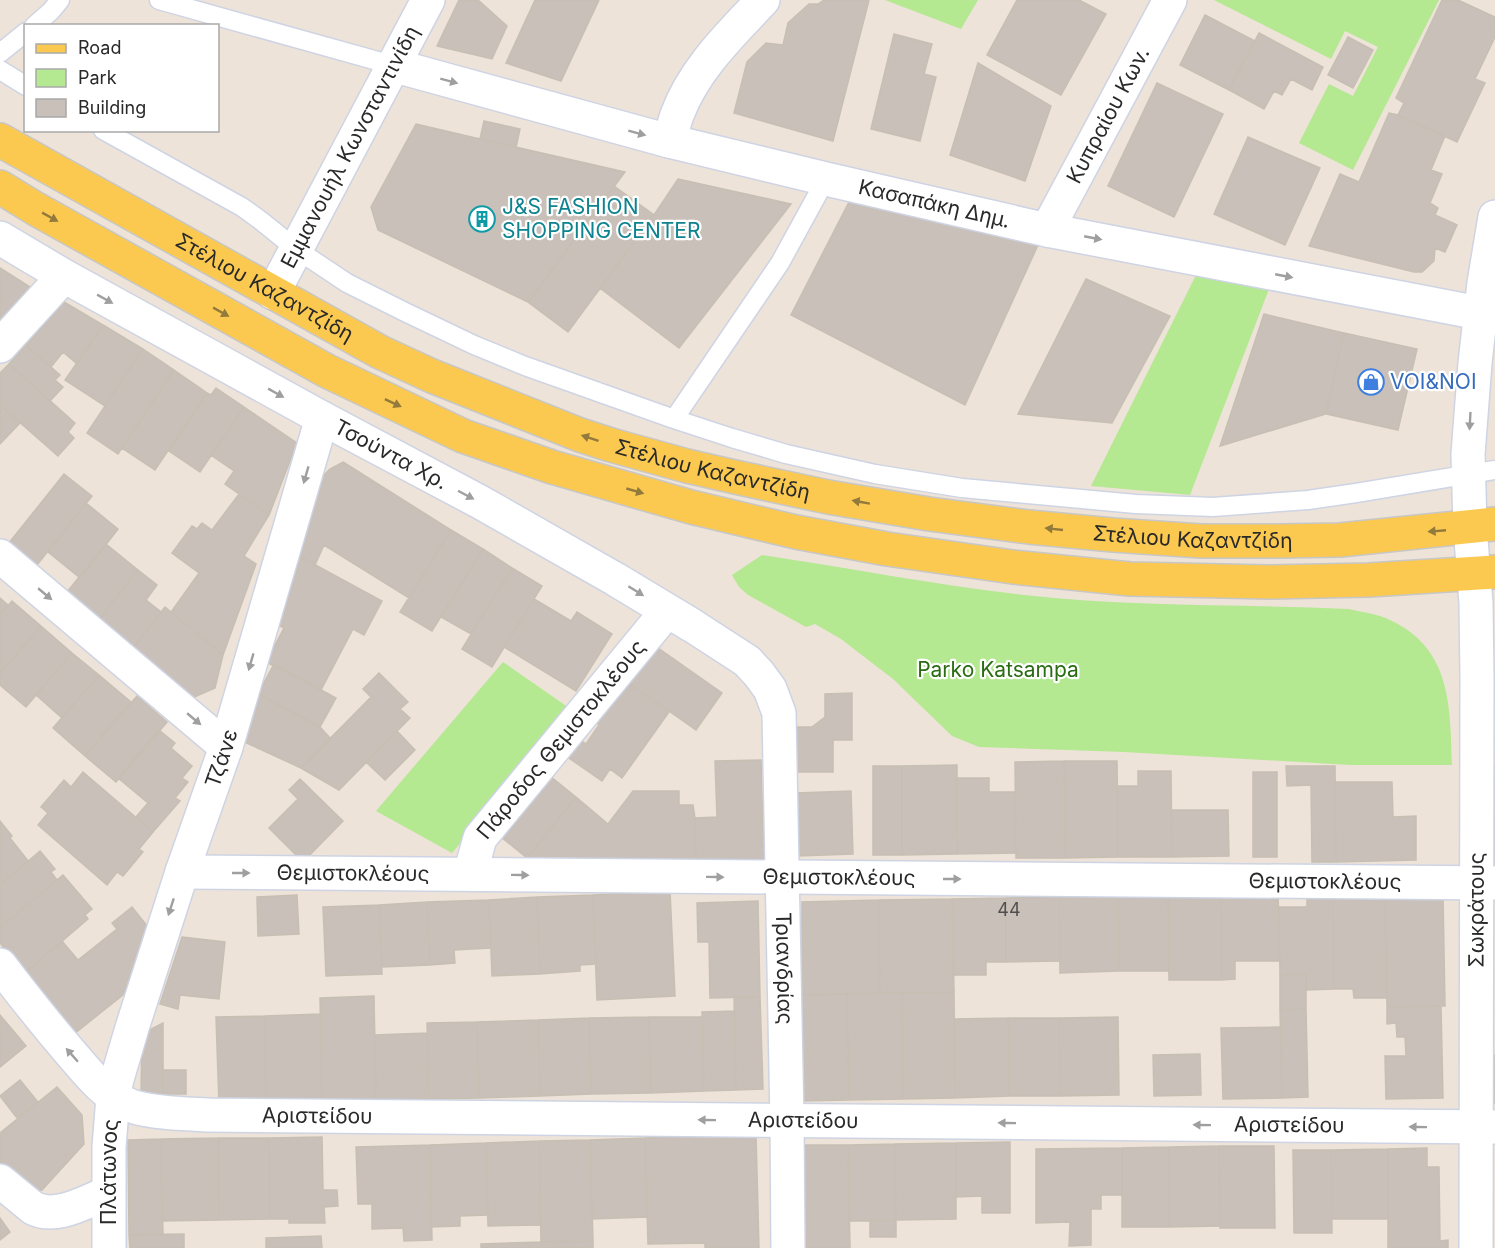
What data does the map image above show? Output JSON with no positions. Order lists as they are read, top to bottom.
{
  "streets": {
    "main road": ["Στέλιου Καζαντζίδη"],
    "street": [
      "Κυπραίου Κων.",
      "Εμμανουήλ Κωνσταντινίδη",
      "Κασαπάκη Δημ.",
      "Τσούντα Χρ.",
      "Πάροδος Θεμιστοκλέους",
      "Τζάνε",
      "Θεμιστοκλέους",
      "Σωκράτους",
      "Τριανδρίας",
      "Αριστείδου",
      "Πλάτωνος"
    ]
  },
  "crossings": [
    ["Κυπραίου Κων.", "Κασαπάκη Δημ."],
    ["Εμμανουήλ Κωνσταντινίδη", "Κασαπάκη Δημ."],
    ["Εμμανουήλ Κωνσταντινίδη", "Στέλιου Καζαντζίδη"],
    ["Κασαπάκη Δημ.", "Σωκράτους"],
    ["Στέλιου Καζαντζίδη", "Σωκράτους"],
    ["Τσούντα Χρ.", "Πάροδος Θεμιστοκλέους"],
    ["Τσούντα Χρ.", "Τζάνε"],
    ["Τσούντα Χρ.", "Τριανδρίας"],
    ["Πάροδος Θεμιστοκλέους", "Θεμιστοκλέους"],
    ["Τζάνε", "Θεμιστοκλέους"],
    ["Τζάνε", "Αριστείδου"],
    ["Τζάνε", "Πλάτωνος"],
    ["Θεμιστοκλέους", "Σωκράτους"],
    ["Θεμιστοκλέους", "Τριανδρίας"],
    ["Σωκράτους", "Αριστείδου"],
    ["Τριανδρίας", "Αριστείδου"],
    ["Αριστείδου", "Πλάτωνος"]
  ],
  "one_way": [
    "Κασαπάκη Δημ.",
    "Τσούντα Χρ.",
    "Τζάνε",
    "Θεμιστοκλέους",
    "Αριστείδου"
  ],
  "parks": ["Parko Katsampa"],
  "places": {
    "building": ["J&S FASHION SHOPPING CENTER"],
    "shop": ["VOI&NOI"]
  },
  "house_numbers": ["44"],
  "legend": ["Road", "Park", "Building"]
}
